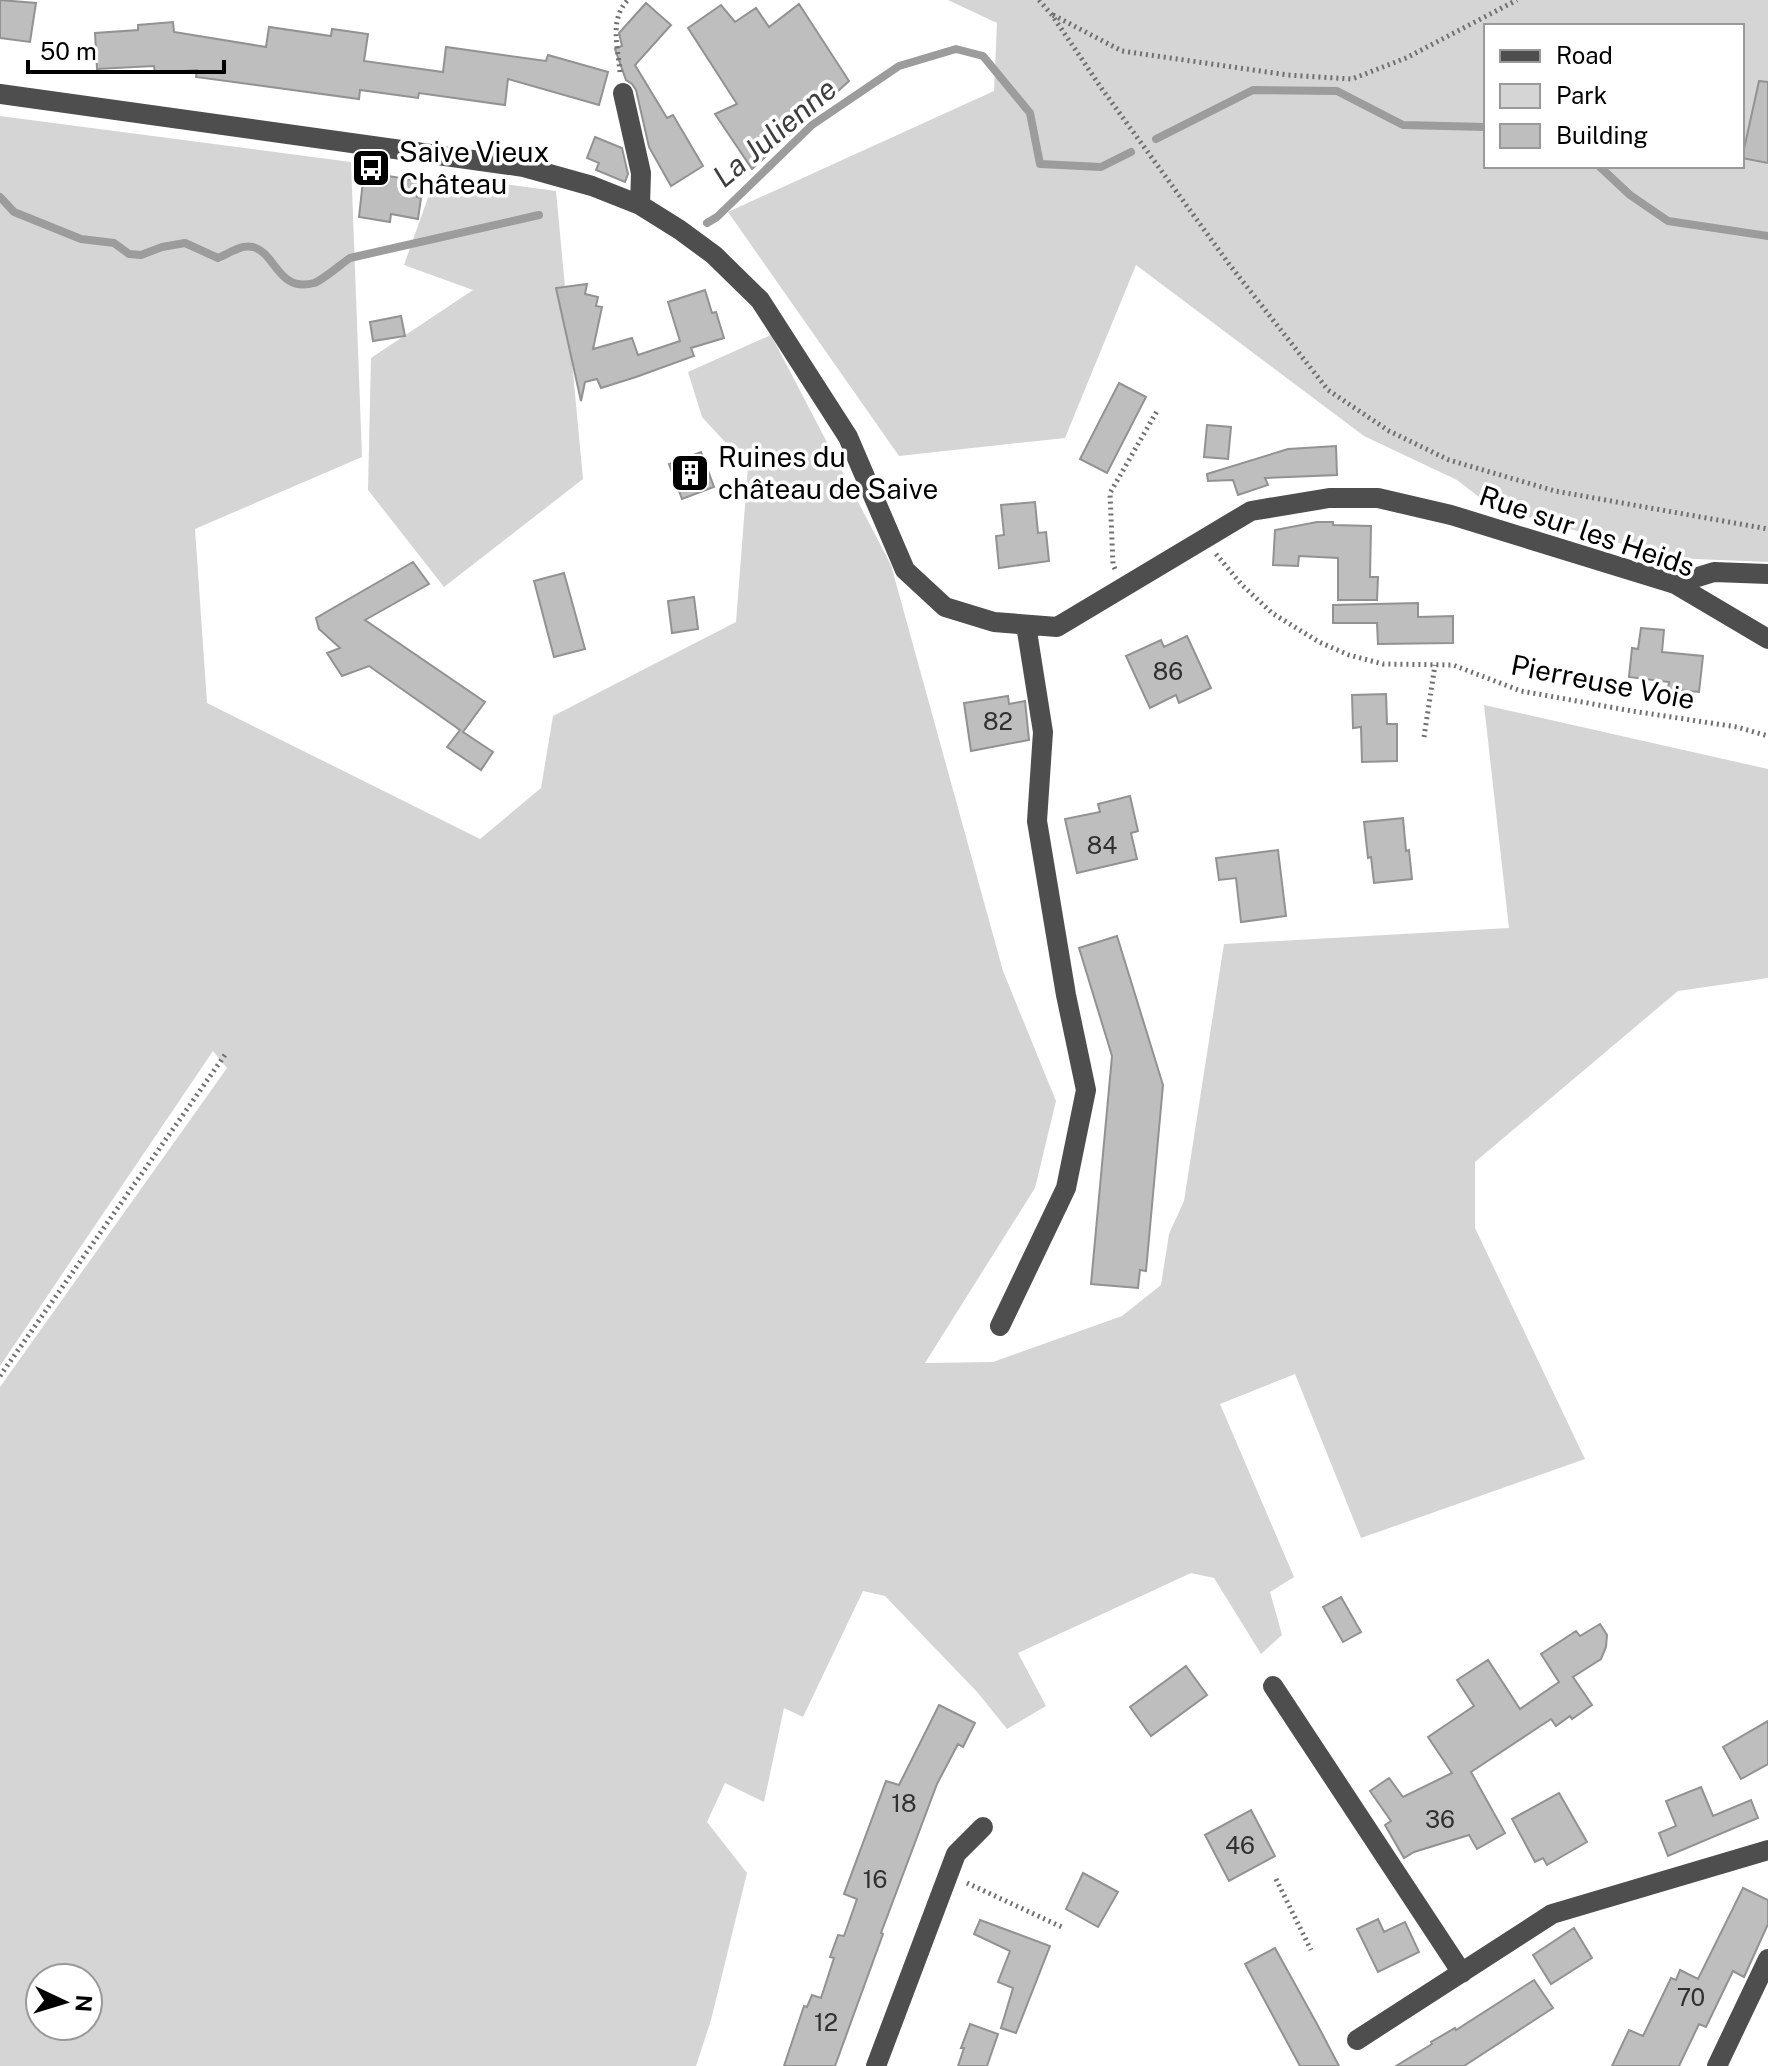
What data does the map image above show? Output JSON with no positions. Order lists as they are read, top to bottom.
{
  "streets": {
    "street": ["Rue sur les Heids"],
    "path": ["Pierreuse Voie"]
  },
  "crossings": [
    ["Rue sur les Heids", "Pierreuse Voie"]
  ],
  "water": ["La Julienne"],
  "places": {
    "bus stop": ["Saive Vieux Château"],
    "building": ["Ruines du château de Saive"]
  },
  "house_numbers": [
    "86",
    "82",
    "84",
    "18",
    "36",
    "46",
    "16",
    "70",
    "12"
  ],
  "legend": ["Road", "Park", "Building"],
  "scale_bar": "50 m",
  "north": "right"
}
